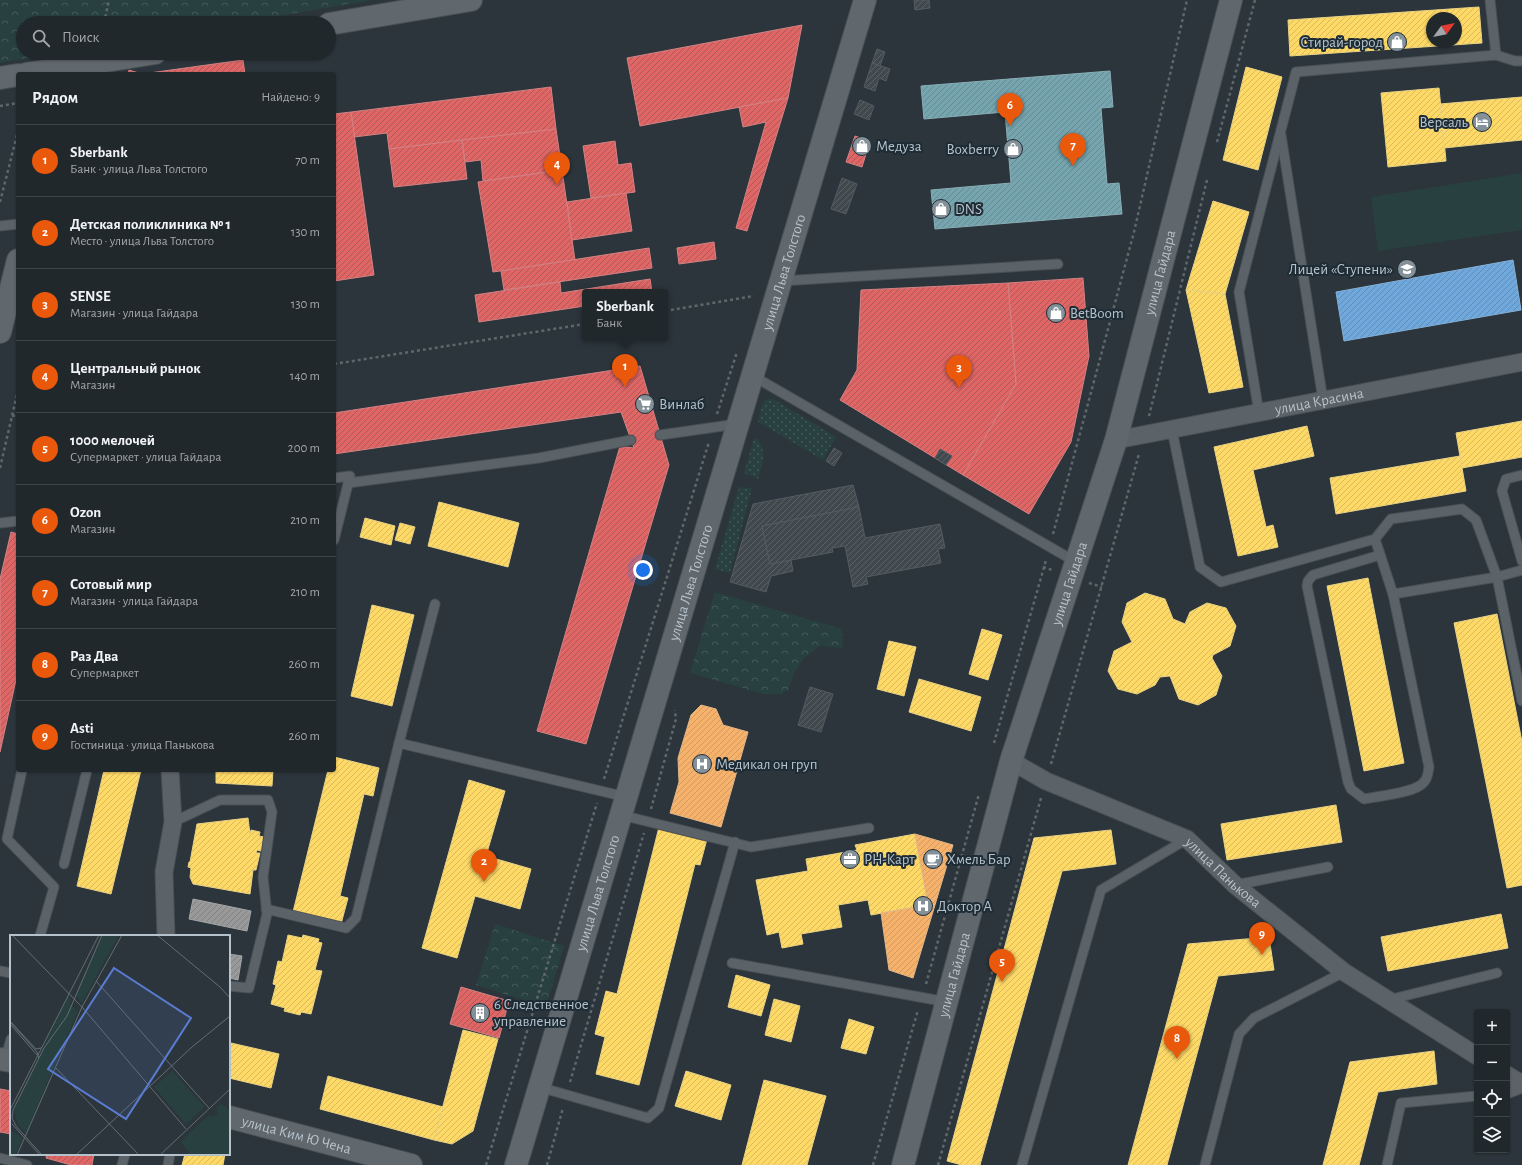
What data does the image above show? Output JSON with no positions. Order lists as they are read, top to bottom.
{
  "streets": {
    "street": [
      "улица Льва Толстого",
      "улица Гайдара",
      "улица Красина",
      "улица Панькова",
      "улица Ким Ю Чена"
    ]
  },
  "crossings": [
    ["улица Гайдара", "улица Красина"],
    ["улица Гайдара", "улица Панькова"]
  ],
  "places": {
    "shop": [
      "Стирай-город",
      "Медуза",
      "Boxberry",
      "DNS",
      "BetBoom"
    ],
    "hotel": ["Версаль"],
    "school or university": ["Лицей «Ступени»"],
    "supermarket": ["Винлаб"],
    "hospital": ["Медикал он груп", "Доктор А"],
    "office": ["РН-Карт"],
    "cafe": ["Хмель Бар"],
    "building": ["6 Следственное управление"]
  },
  "north": "top right",
  "page": {
    "search": "Поиск",
    "heading": ["Рядом", "Найдено: 9"],
    "pins": [
      "6",
      "7",
      "4",
      "1",
      "3",
      "2",
      "9",
      "5",
      "8"
    ],
    "list": [
      {
        "mark": "1",
        "name": "Sberbank",
        "note": "Банк · улица Льва Толстого",
        "value": "70 m"
      },
      {
        "mark": "2",
        "name": "Детская поликлиника № 1",
        "note": "Место · улица Льва Толстого",
        "value": "130 m"
      },
      {
        "mark": "3",
        "name": "SENSE",
        "note": "Магазин · улица Гайдара",
        "value": "130 m"
      },
      {
        "mark": "4",
        "name": "Центральный рынок",
        "note": "Магазин",
        "value": "140 m"
      },
      {
        "mark": "5",
        "name": "1000 мелочей",
        "note": "Супермаркет · улица Гайдара",
        "value": "200 m"
      },
      {
        "mark": "6",
        "name": "Ozon",
        "note": "Магазин",
        "value": "210 m"
      },
      {
        "mark": "7",
        "name": "Сотовый мир",
        "note": "Магазин · улица Гайдара",
        "value": "210 m"
      },
      {
        "mark": "8",
        "name": "Раз Два",
        "note": "Супермаркет",
        "value": "260 m"
      },
      {
        "mark": "9",
        "name": "Asti",
        "note": "Гостиница · улица Панькова",
        "value": "260 m"
      }
    ],
    "popup": ["Sberbank", "Банк"],
    "map_buttons": ["+", "−"]
  }
}
